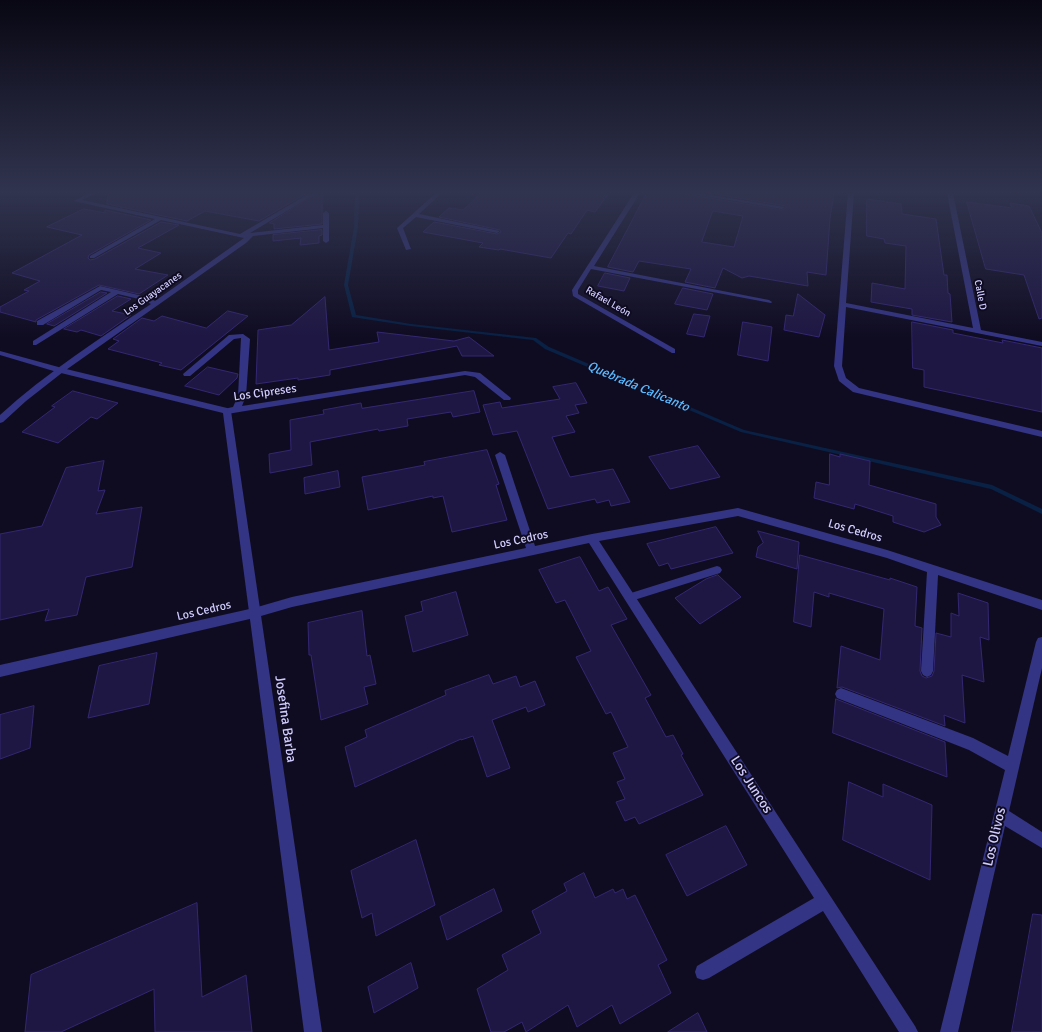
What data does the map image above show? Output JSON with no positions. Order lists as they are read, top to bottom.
{
  "streets": {
    "street": [
      "Los Guayacanes",
      "Calle D",
      "Rafael León",
      "Los Cipreses",
      "Los Cedros",
      "Josefina Barba",
      "Los Juncos",
      "Los Olivos"
    ]
  },
  "crossings": [
    ["Los Guayacanes", "Los Cipreses"],
    ["Los Cipreses", "Josefina Barba"],
    ["Los Cedros", "Josefina Barba"],
    ["Los Cedros", "Los Juncos"]
  ],
  "water": ["Quebrada Calicanto"]
}
